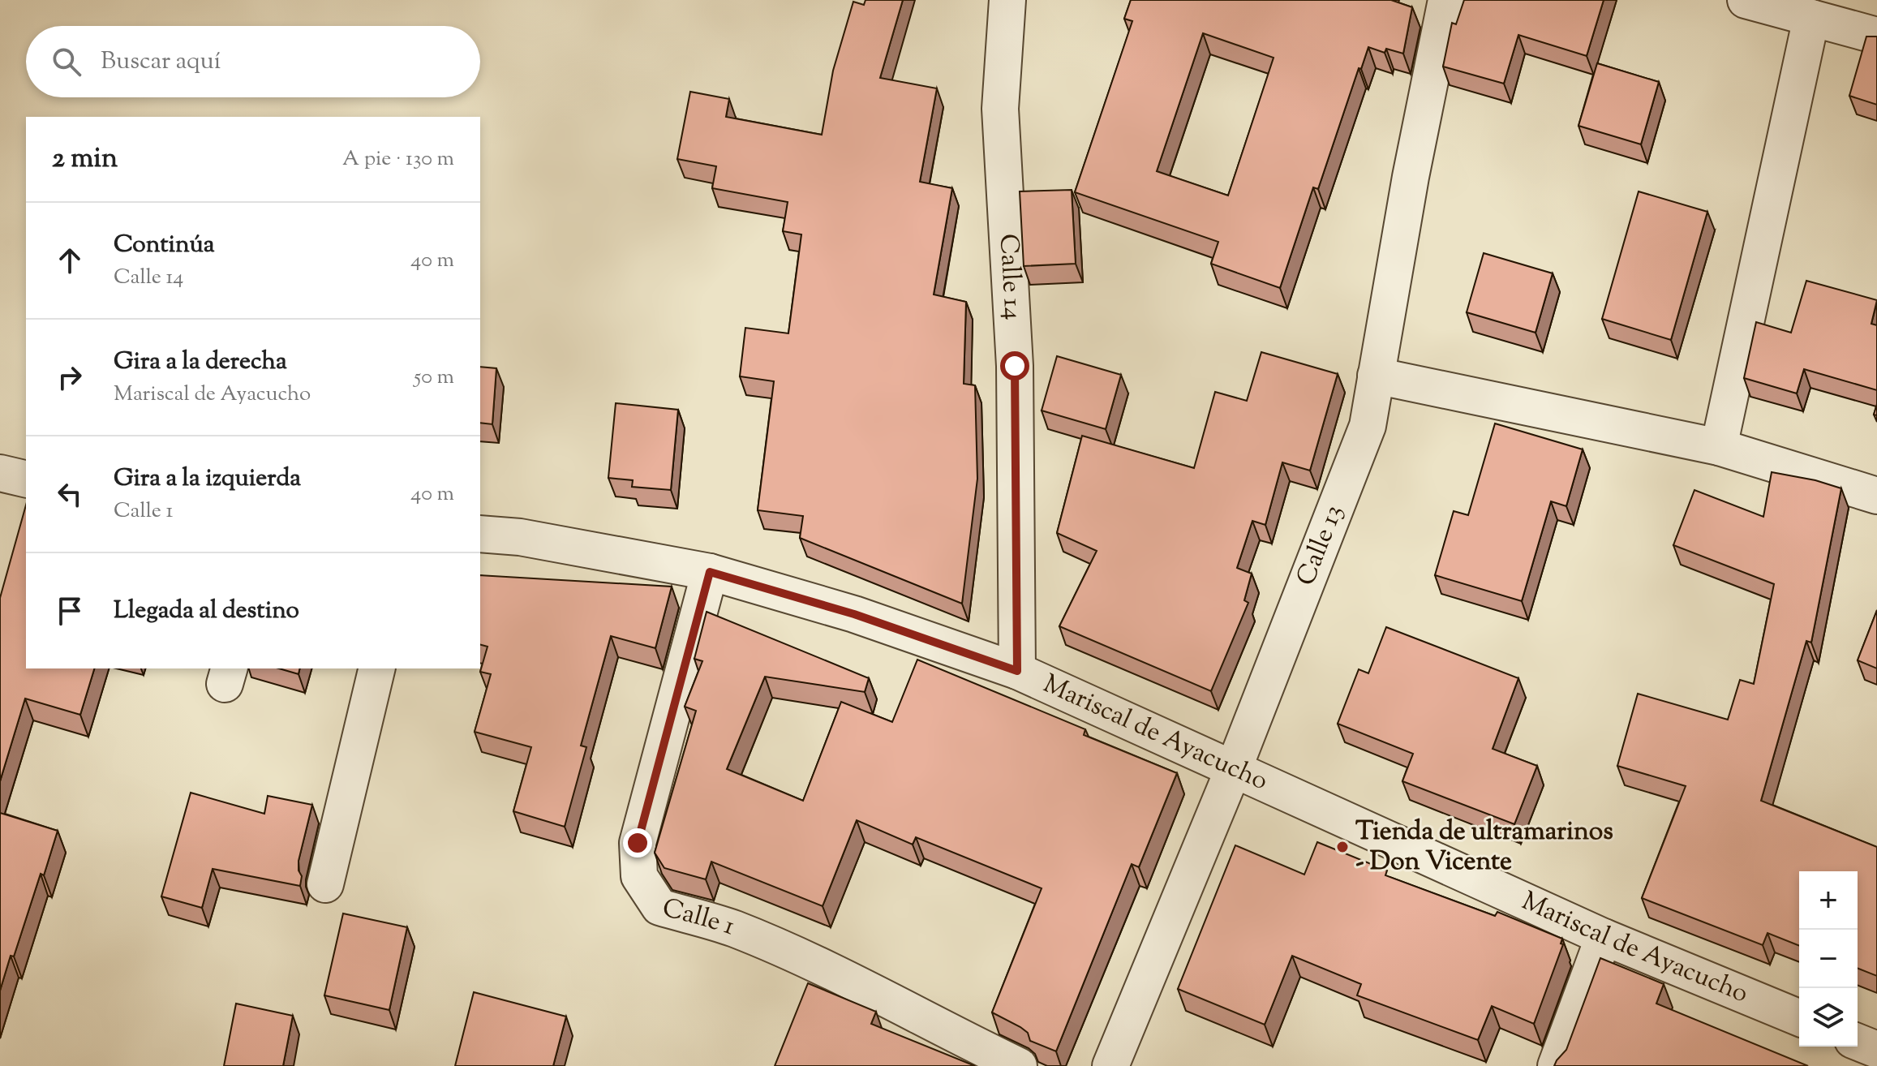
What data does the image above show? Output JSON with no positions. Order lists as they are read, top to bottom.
{
  "streets": {
    "street": [
      "Calle 14",
      "Calle 13",
      "Mariscal de Ayacucho",
      "Calle 1"
    ]
  },
  "crossings": [
    ["Calle 14", "Mariscal de Ayacucho"],
    ["Calle 13", "Mariscal de Ayacucho"],
    ["Mariscal de Ayacucho", "Calle 1"]
  ],
  "places": ["Tienda de ultramarinos - Don Vicente"],
  "page": {
    "search": "Buscar aquí",
    "heading": ["2 min", "A pie · 130 m"],
    "list": [
      ["Continúa", "Calle 14", "40 m"],
      ["Gira a la derecha", "Mariscal de Ayacucho", "50 m"],
      ["Gira a la izquierda", "Calle 1", "40 m"],
      "Llegada al destino"
    ],
    "map_buttons": ["+", "−"]
  }
}
